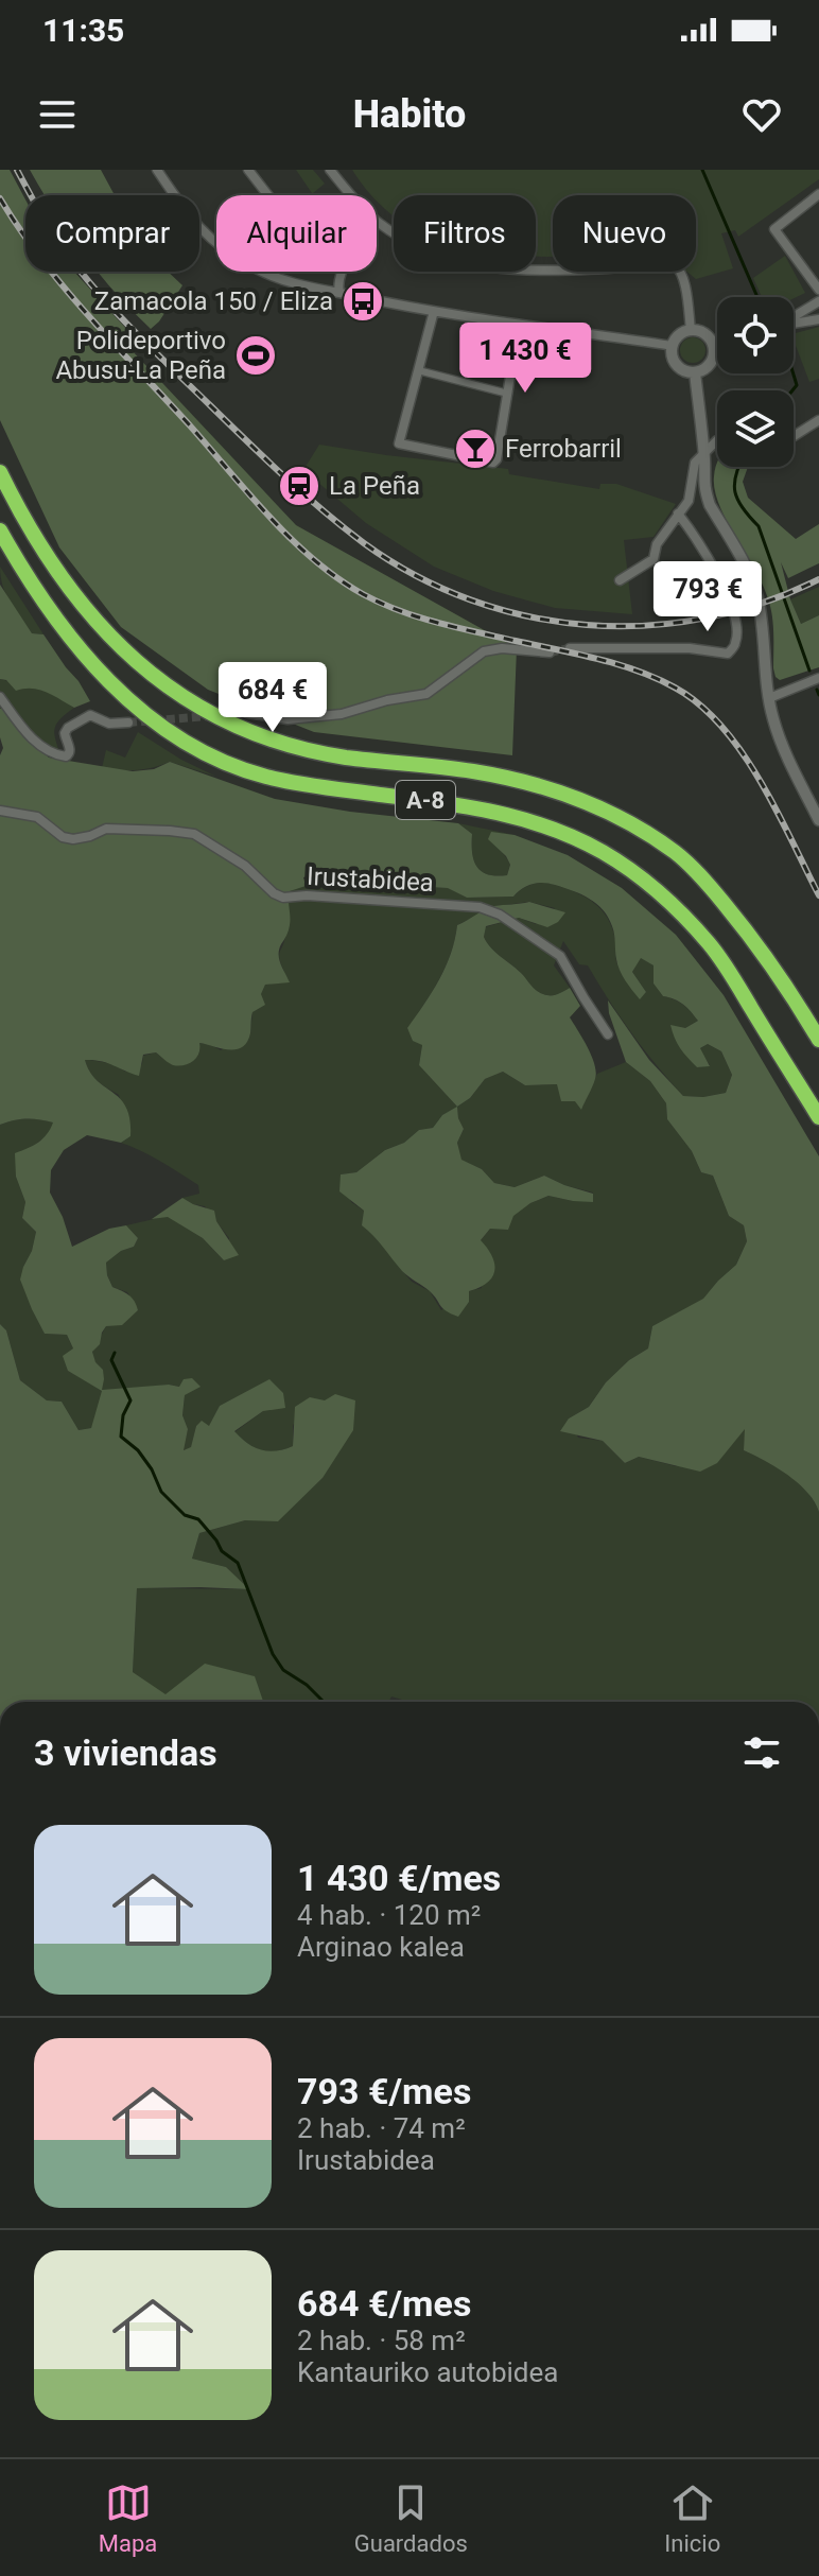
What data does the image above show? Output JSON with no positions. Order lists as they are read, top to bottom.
{
  "streets": {
    "highway": ["A-8"],
    "street": ["Irustabidea"]
  },
  "places": {
    "bus stop": ["Zamacola 150 / Eliza"],
    "sports": ["Polideportivo Abusu-La Peña"],
    "bar": ["Ferrobarril"],
    "station": ["La Peña"]
  },
  "page": {
    "status": "11:35",
    "header": "Habito",
    "chip": [
      "Comprar",
      "Alquilar",
      "Filtros",
      "Nuevo"
    ],
    "price": ["1 430 €", "793 €", "684 €"],
    "heading": "3 viviendas",
    "list": [
      {
        "name": "1 430 €/mes",
        "note": "4 hab. · 120 m² · Arginao kalea"
      },
      {
        "name": "793 €/mes",
        "note": "2 hab. · 74 m² · Irustabidea"
      },
      {
        "name": "684 €/mes",
        "note": "2 hab. · 58 m² · Kantauriko autobidea"
      }
    ],
    "tabs": ["Mapa", "Guardados", "Inicio"]
  }
}
